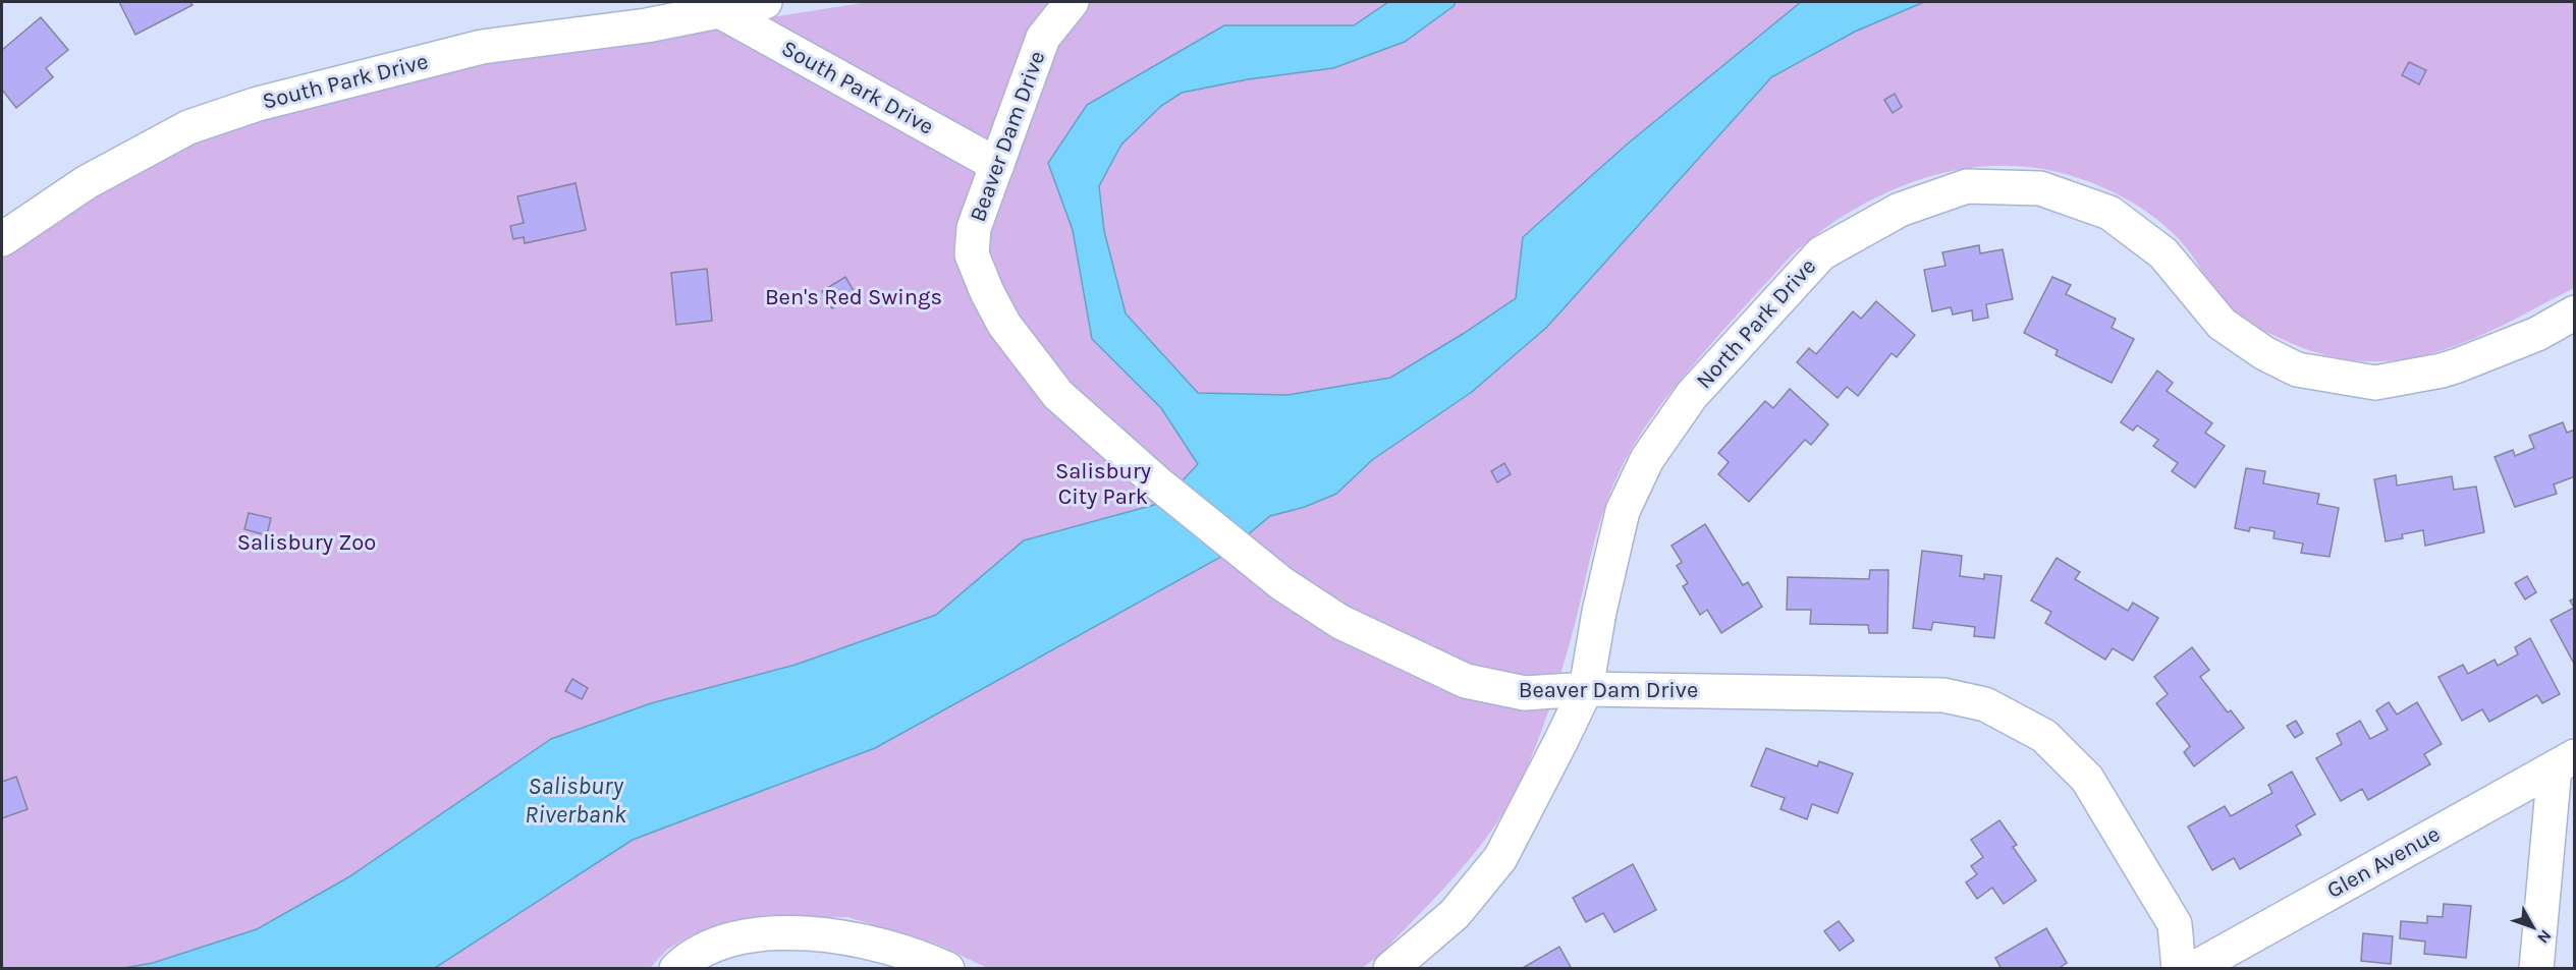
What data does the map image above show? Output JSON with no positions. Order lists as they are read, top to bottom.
{
  "streets": {
    "street": [
      "South Park Drive",
      "Beaver Dam Drive",
      "North Park Drive",
      "Glen Avenue"
    ]
  },
  "crossings": [
    ["South Park Drive", "Beaver Dam Drive"],
    ["Beaver Dam Drive", "North Park Drive"]
  ],
  "water": ["Salisbury Riverbank"],
  "parks": ["Ben's Red Swings", "Salisbury City Park", "Salisbury Zoo"],
  "north": "bottom right"
}
